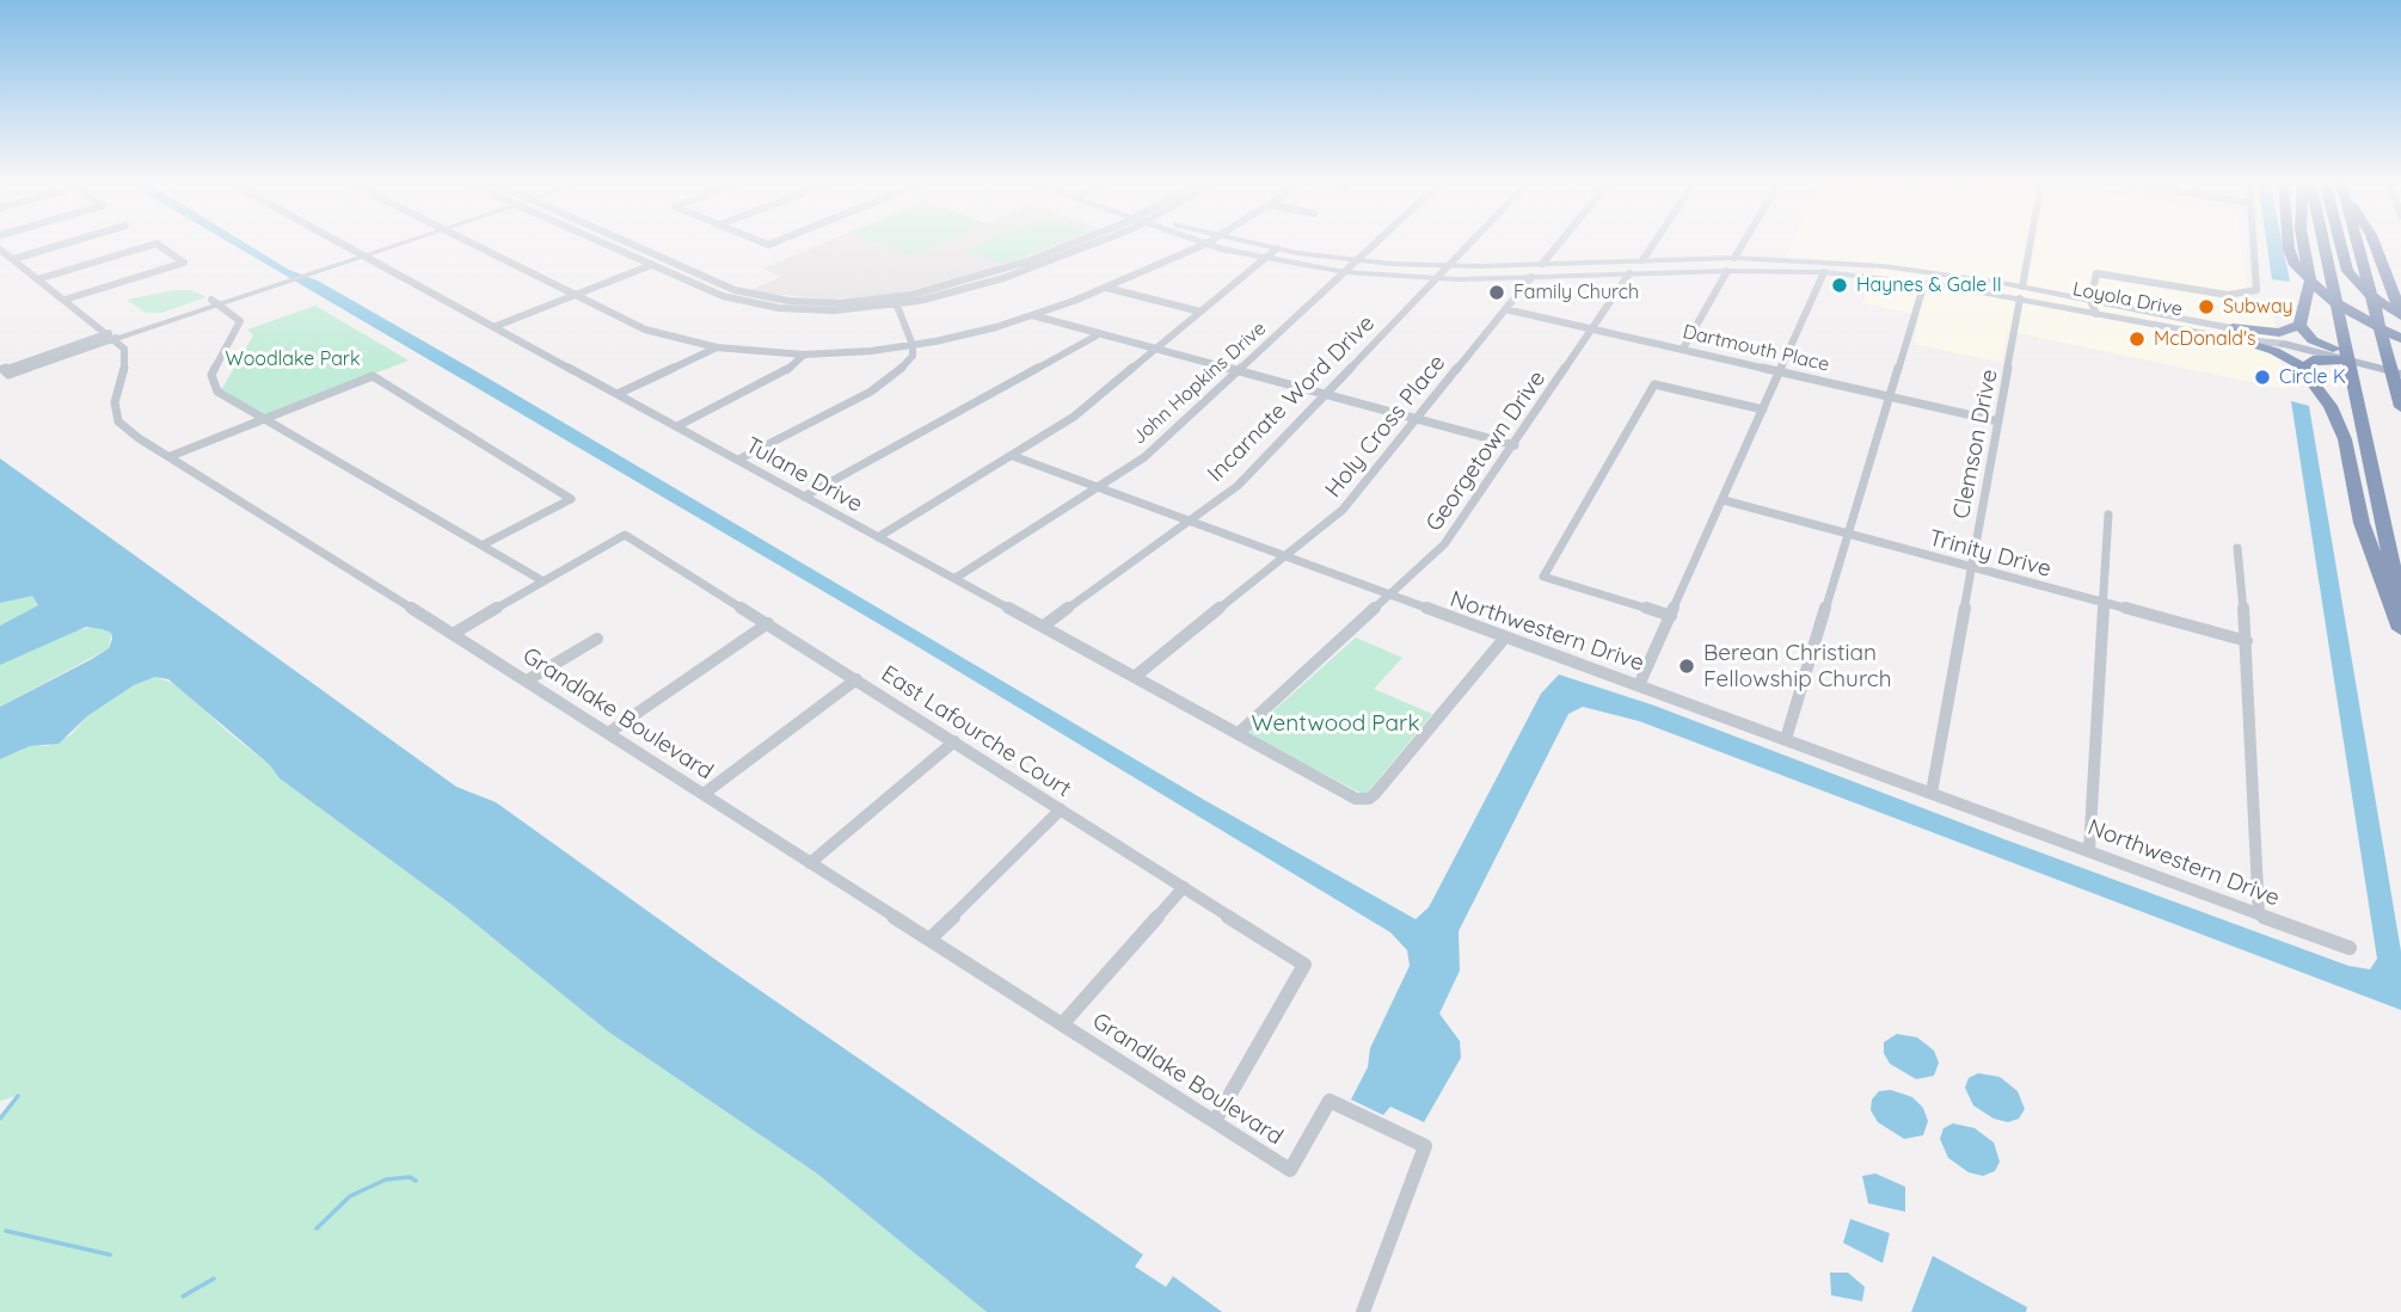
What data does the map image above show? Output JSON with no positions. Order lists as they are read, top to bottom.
{
  "streets": {
    "main road": ["Loyola Drive"],
    "street": [
      "Dartmouth Place",
      "John Hopkins Drive",
      "Incarnate Word Drive",
      "Holy Cross Place",
      "Clemson Drive",
      "Georgetown Drive",
      "Tulane Drive",
      "Trinity Drive",
      "Northwestern Drive",
      "Grandlake Boulevard",
      "East Lafourche Court"
    ]
  },
  "crossings": [
    ["Loyola Drive", "John Hopkins Drive"],
    ["Loyola Drive", "Incarnate Word Drive"],
    ["Loyola Drive", "Holy Cross Place"],
    ["Loyola Drive", "Clemson Drive"],
    ["Loyola Drive", "Georgetown Drive"],
    ["Dartmouth Place", "Holy Cross Place"],
    ["Dartmouth Place", "Clemson Drive"],
    ["Dartmouth Place", "Georgetown Drive"],
    ["John Hopkins Drive", "Tulane Drive"],
    ["John Hopkins Drive", "Northwestern Drive"],
    ["Incarnate Word Drive", "Tulane Drive"],
    ["Incarnate Word Drive", "Northwestern Drive"],
    ["Holy Cross Place", "Tulane Drive"],
    ["Holy Cross Place", "Northwestern Drive"],
    ["Clemson Drive", "Trinity Drive"],
    ["Clemson Drive", "Northwestern Drive"],
    ["Georgetown Drive", "Tulane Drive"],
    ["Georgetown Drive", "Northwestern Drive"],
    ["Tulane Drive", "Northwestern Drive"],
    ["Grandlake Boulevard", "East Lafourche Court"]
  ],
  "parks": ["Woodlake Park", "Wentwood Park"],
  "places": [
    "Haynes & Gale II",
    "Family Church",
    "Subway",
    "McDonald's",
    "Circle K",
    "Berean Christian Fellowship Church"
  ]
}
